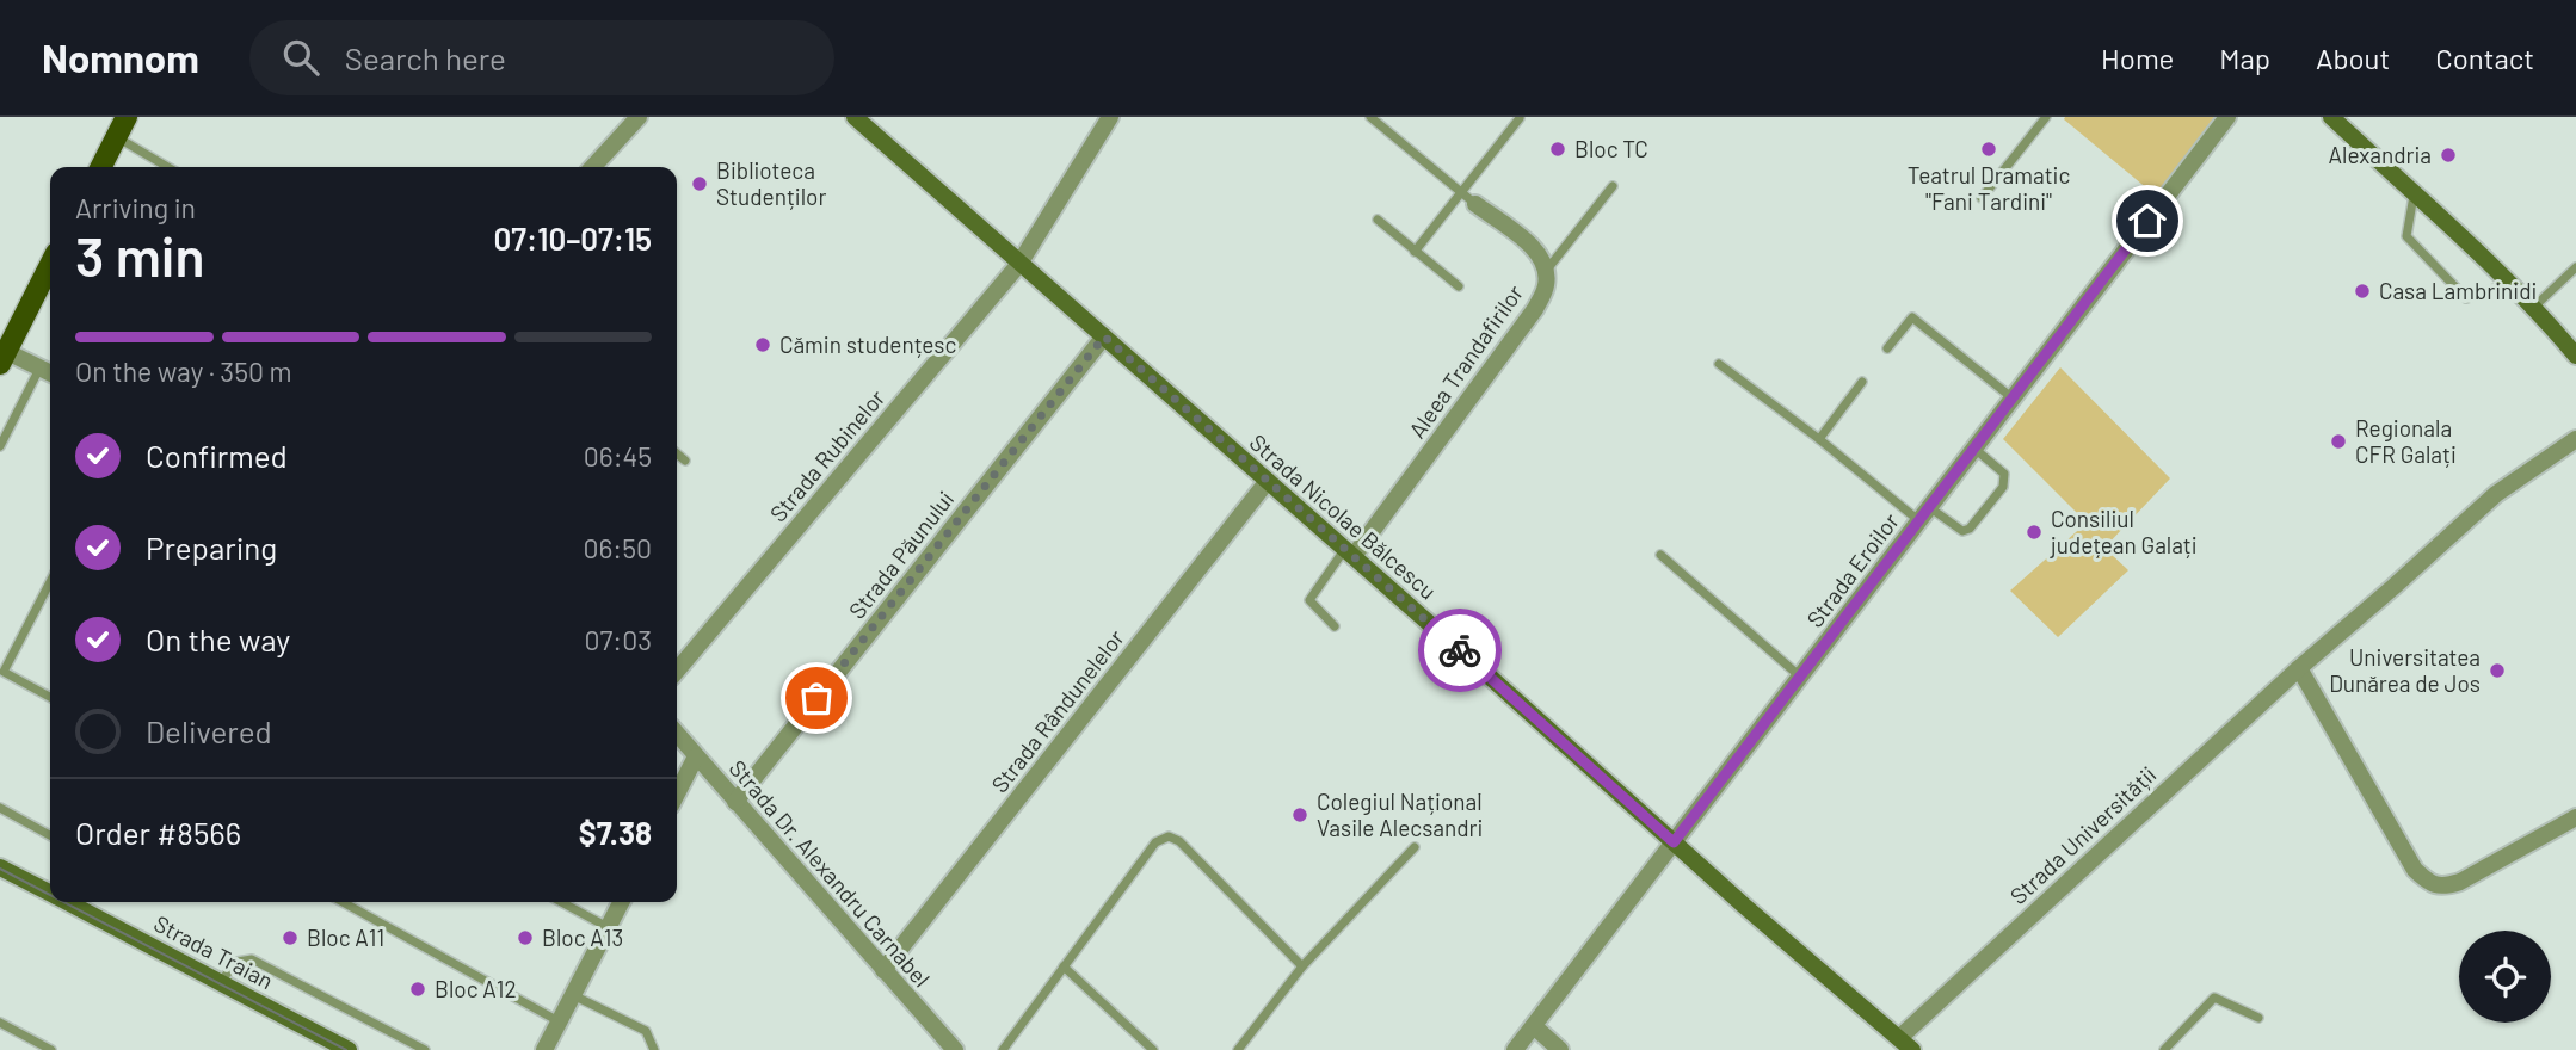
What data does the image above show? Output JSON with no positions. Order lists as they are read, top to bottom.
{
  "streets": {
    "main road": ["Strada Nicolae Bălcescu", "Strada Traian"],
    "street": [
      "Aleea Trandafirilor",
      "Strada Rubinelor",
      "Strada Păunului",
      "Strada Eroilor",
      "Strada Rândunelelor",
      "Strada Universității",
      "Strada Dr. Alexandru Carnabel"
    ]
  },
  "crossings": [
    ["Aleea Trandafirilor", "Strada Nicolae Bălcescu"],
    ["Strada Rubinelor", "Strada Nicolae Bălcescu"],
    ["Strada Nicolae Bălcescu", "Strada Păunului"],
    ["Strada Nicolae Bălcescu", "Strada Eroilor"],
    ["Strada Nicolae Bălcescu", "Strada Rândunelelor"],
    ["Strada Nicolae Bălcescu", "Strada Universității"],
    ["Strada Păunului", "Strada Dr. Alexandru Carnabel"],
    ["Strada Rândunelelor", "Strada Dr. Alexandru Carnabel"]
  ],
  "places": [
    "Bloc TC",
    "Teatrul Dramatic \"Fani Tardini\"",
    "Alexandria",
    "Biblioteca Studenților",
    "Casa Lambrinidi",
    "Cămin studențesc",
    "Regionala CFR Galați",
    "Consiliul județean Galați",
    "Universitatea Dunărea de Jos",
    "Colegiul Național Vasile Alecsandri",
    "Bloc A11",
    "Bloc A13",
    "Bloc A12"
  ],
  "page": {
    "header": "Nomnom",
    "search": "Search here",
    "nav": [
      "Home",
      "Map",
      "About",
      "Contact"
    ],
    "heading": ["3 min", "Arriving in", "07:10–07:15"],
    "panel": ["Order #8566", "$7.38"],
    "bar": "On the way · 350 m",
    "list": [
      ["Confirmed", "06:45"],
      ["Preparing", "06:50"],
      ["On the way", "07:03"],
      "Delivered"
    ]
  }
}
